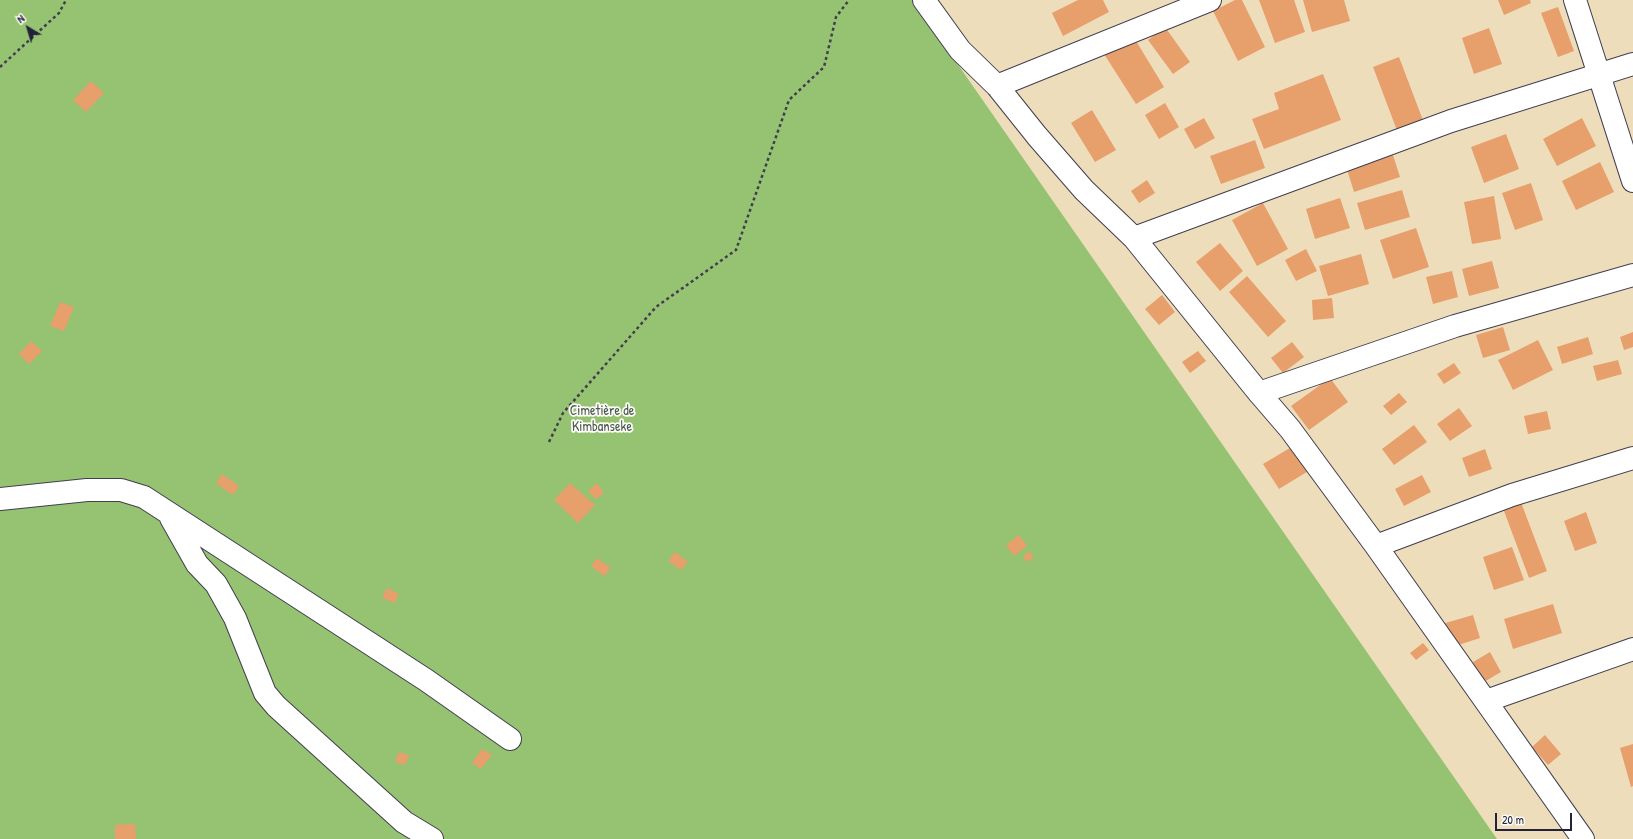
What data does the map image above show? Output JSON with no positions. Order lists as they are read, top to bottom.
{
  "parks": ["Cimetière de Kimbanseke"],
  "scale_bar": "20 m",
  "north": "top left"
}
